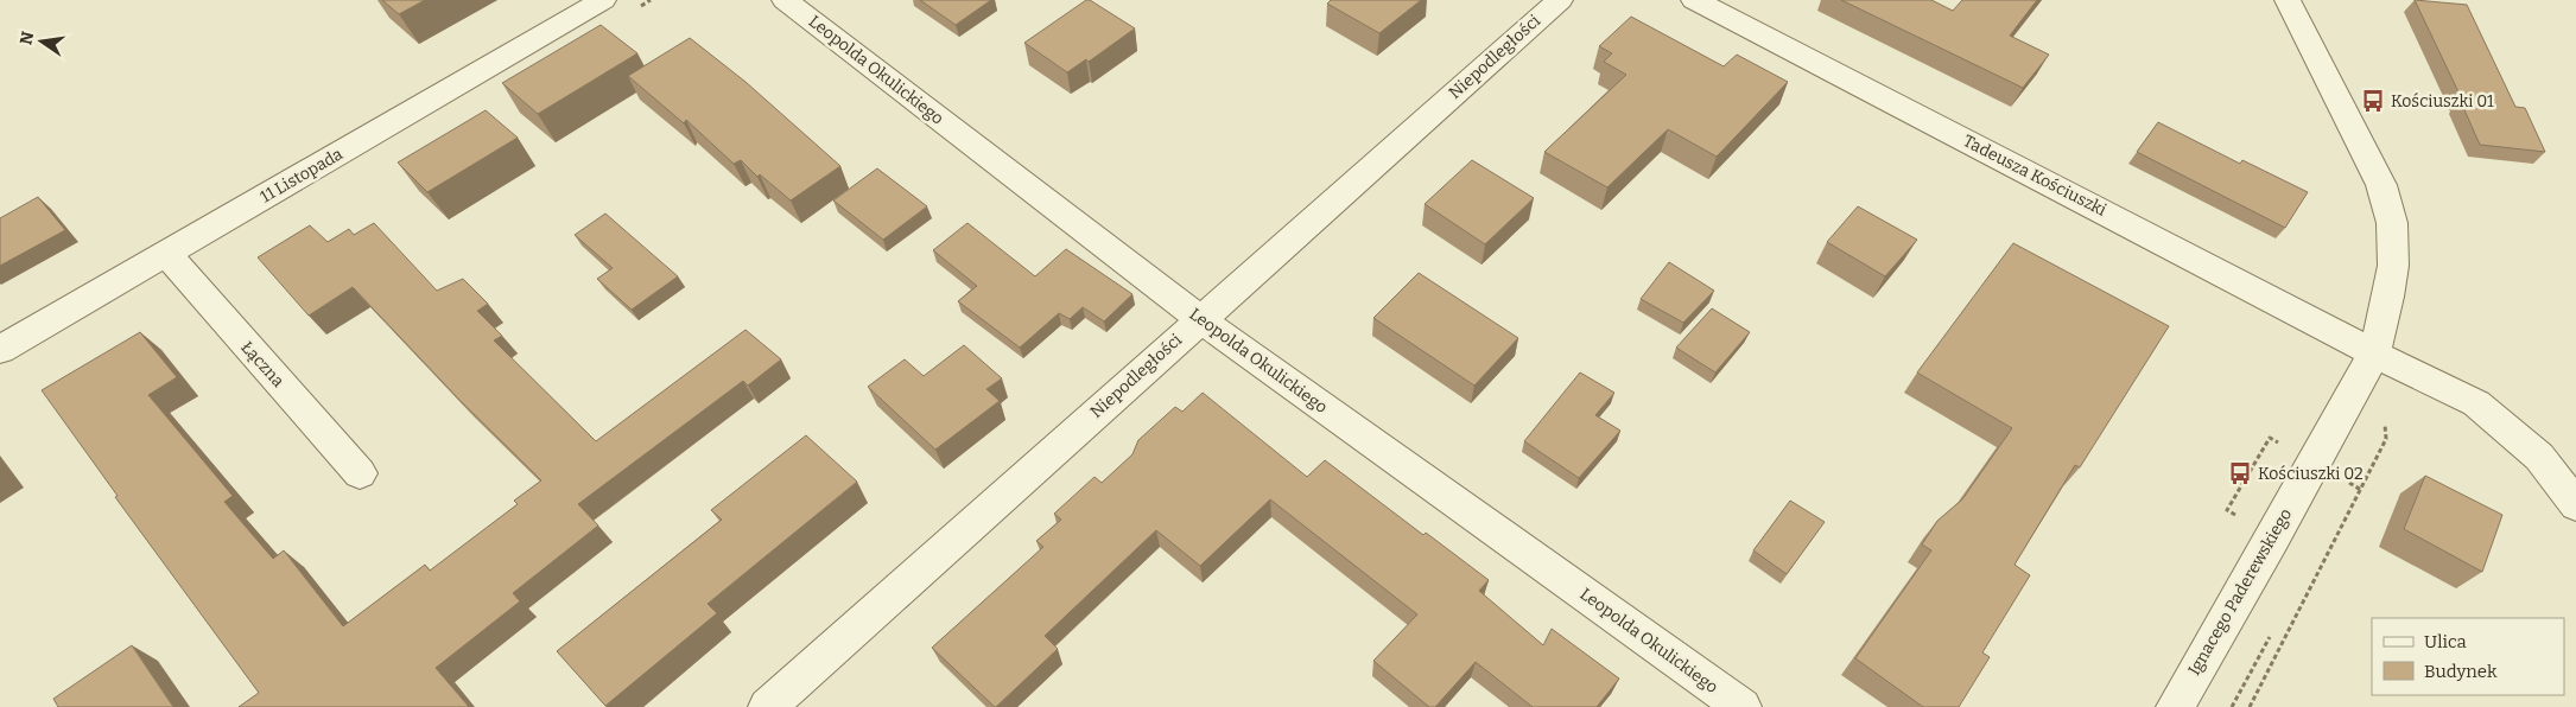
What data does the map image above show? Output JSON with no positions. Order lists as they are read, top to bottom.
{
  "streets": {
    "street": [
      "Niepodległości",
      "Leopolda Okulickiego",
      "11 Listopada",
      "Tadeusza Kościuszki",
      "Łączna",
      "Ignacego Paderewskiego"
    ]
  },
  "crossings": [
    ["Niepodległości", "Leopolda Okulickiego"],
    ["11 Listopada", "Łączna"],
    ["Tadeusza Kościuszki", "Ignacego Paderewskiego"]
  ],
  "places": {
    "bus stop": ["Kościuszki 01", "Kościuszki 02"]
  },
  "legend": ["Ulica", "Budynek"],
  "north": "left"
}
